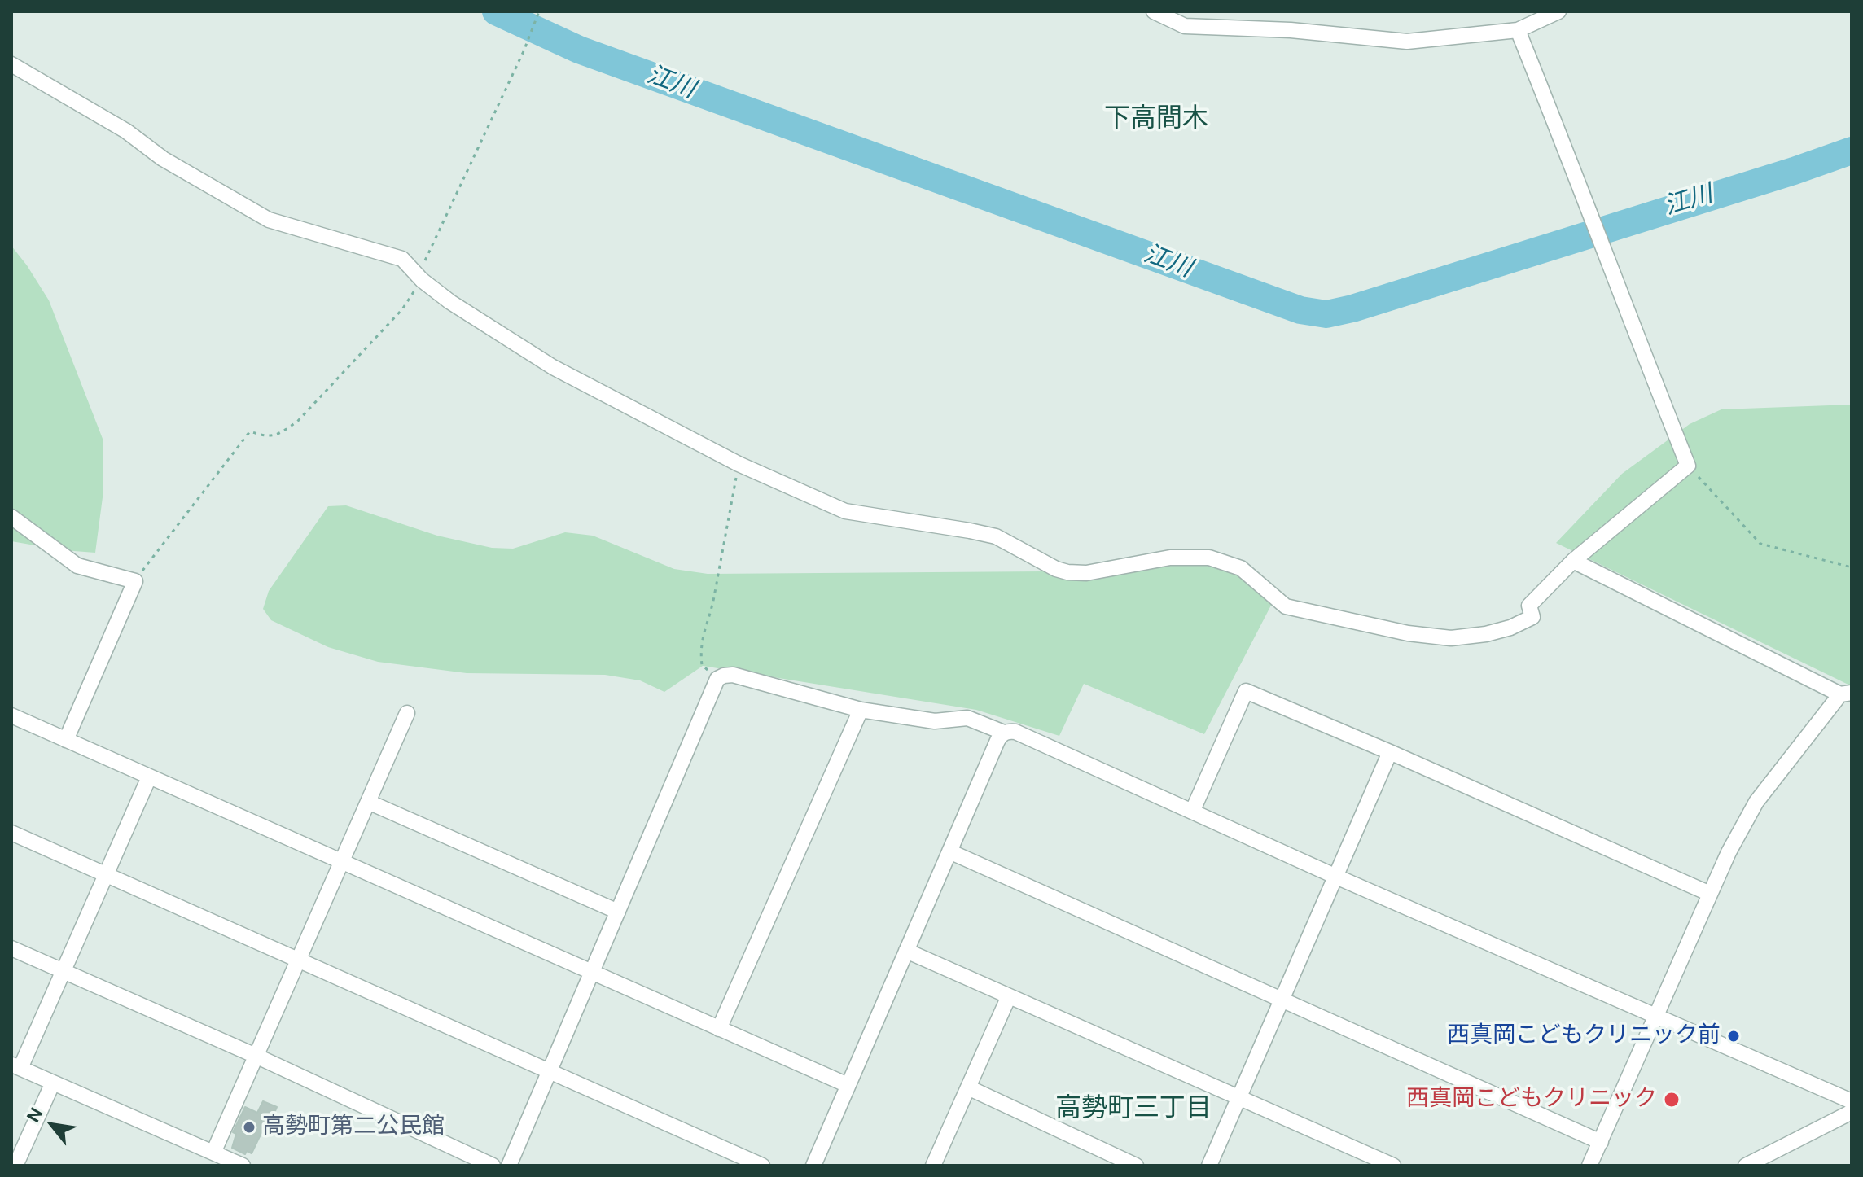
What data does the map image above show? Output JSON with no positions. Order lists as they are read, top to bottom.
{
  "districts": ["下高間木", "高勢町三丁目"],
  "water": ["江川"],
  "places": ["西真岡こどもクリニック前", "西真岡こどもクリニック", "高勢町第二公民館"],
  "north": "top left"
}
